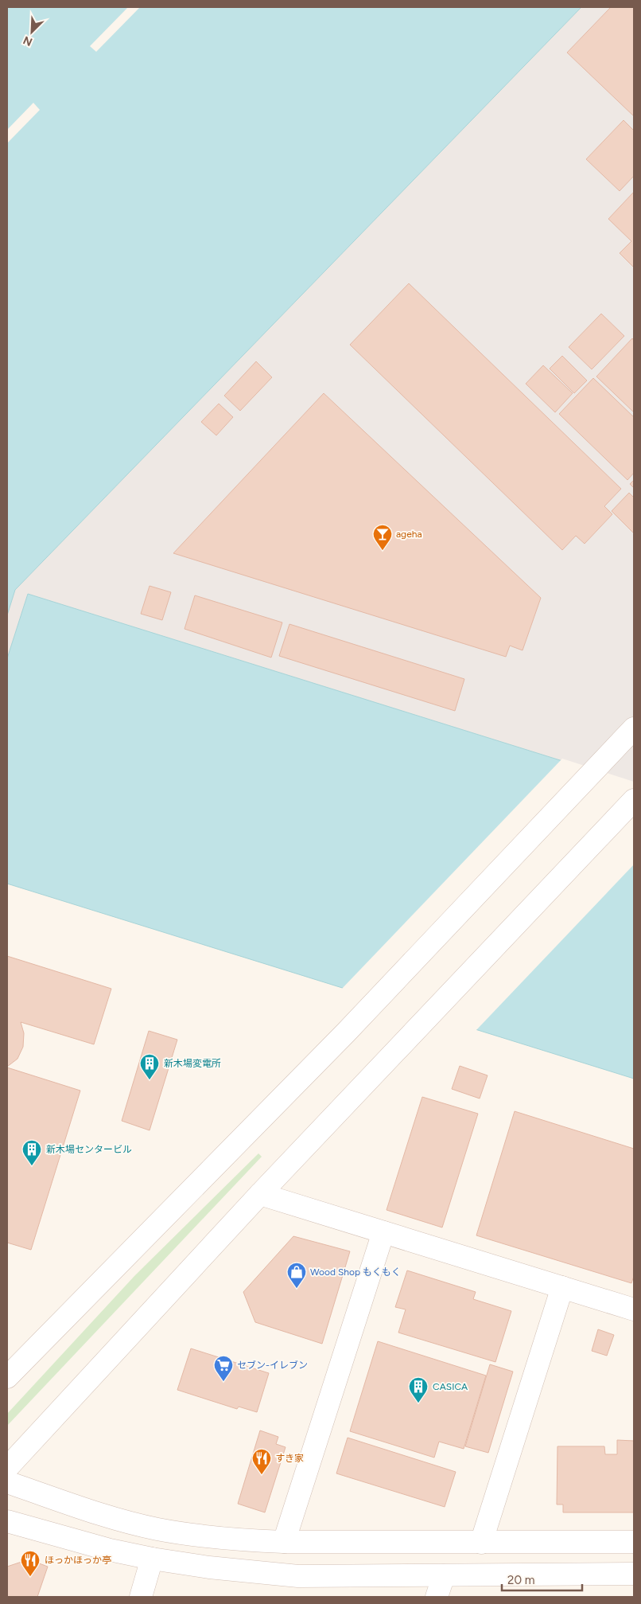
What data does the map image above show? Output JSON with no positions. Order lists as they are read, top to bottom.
{
  "places": {
    "bar": ["ageha"],
    "building": ["新木場変電所", "新木場センタービル", "CASICA"],
    "shop": ["Wood Shop もくもく"],
    "supermarket": ["セブン-イレブン"],
    "restaurant": ["すき家", "ほっかほっか亭"]
  },
  "scale_bar": "20 m",
  "north": "bottom left"
}
